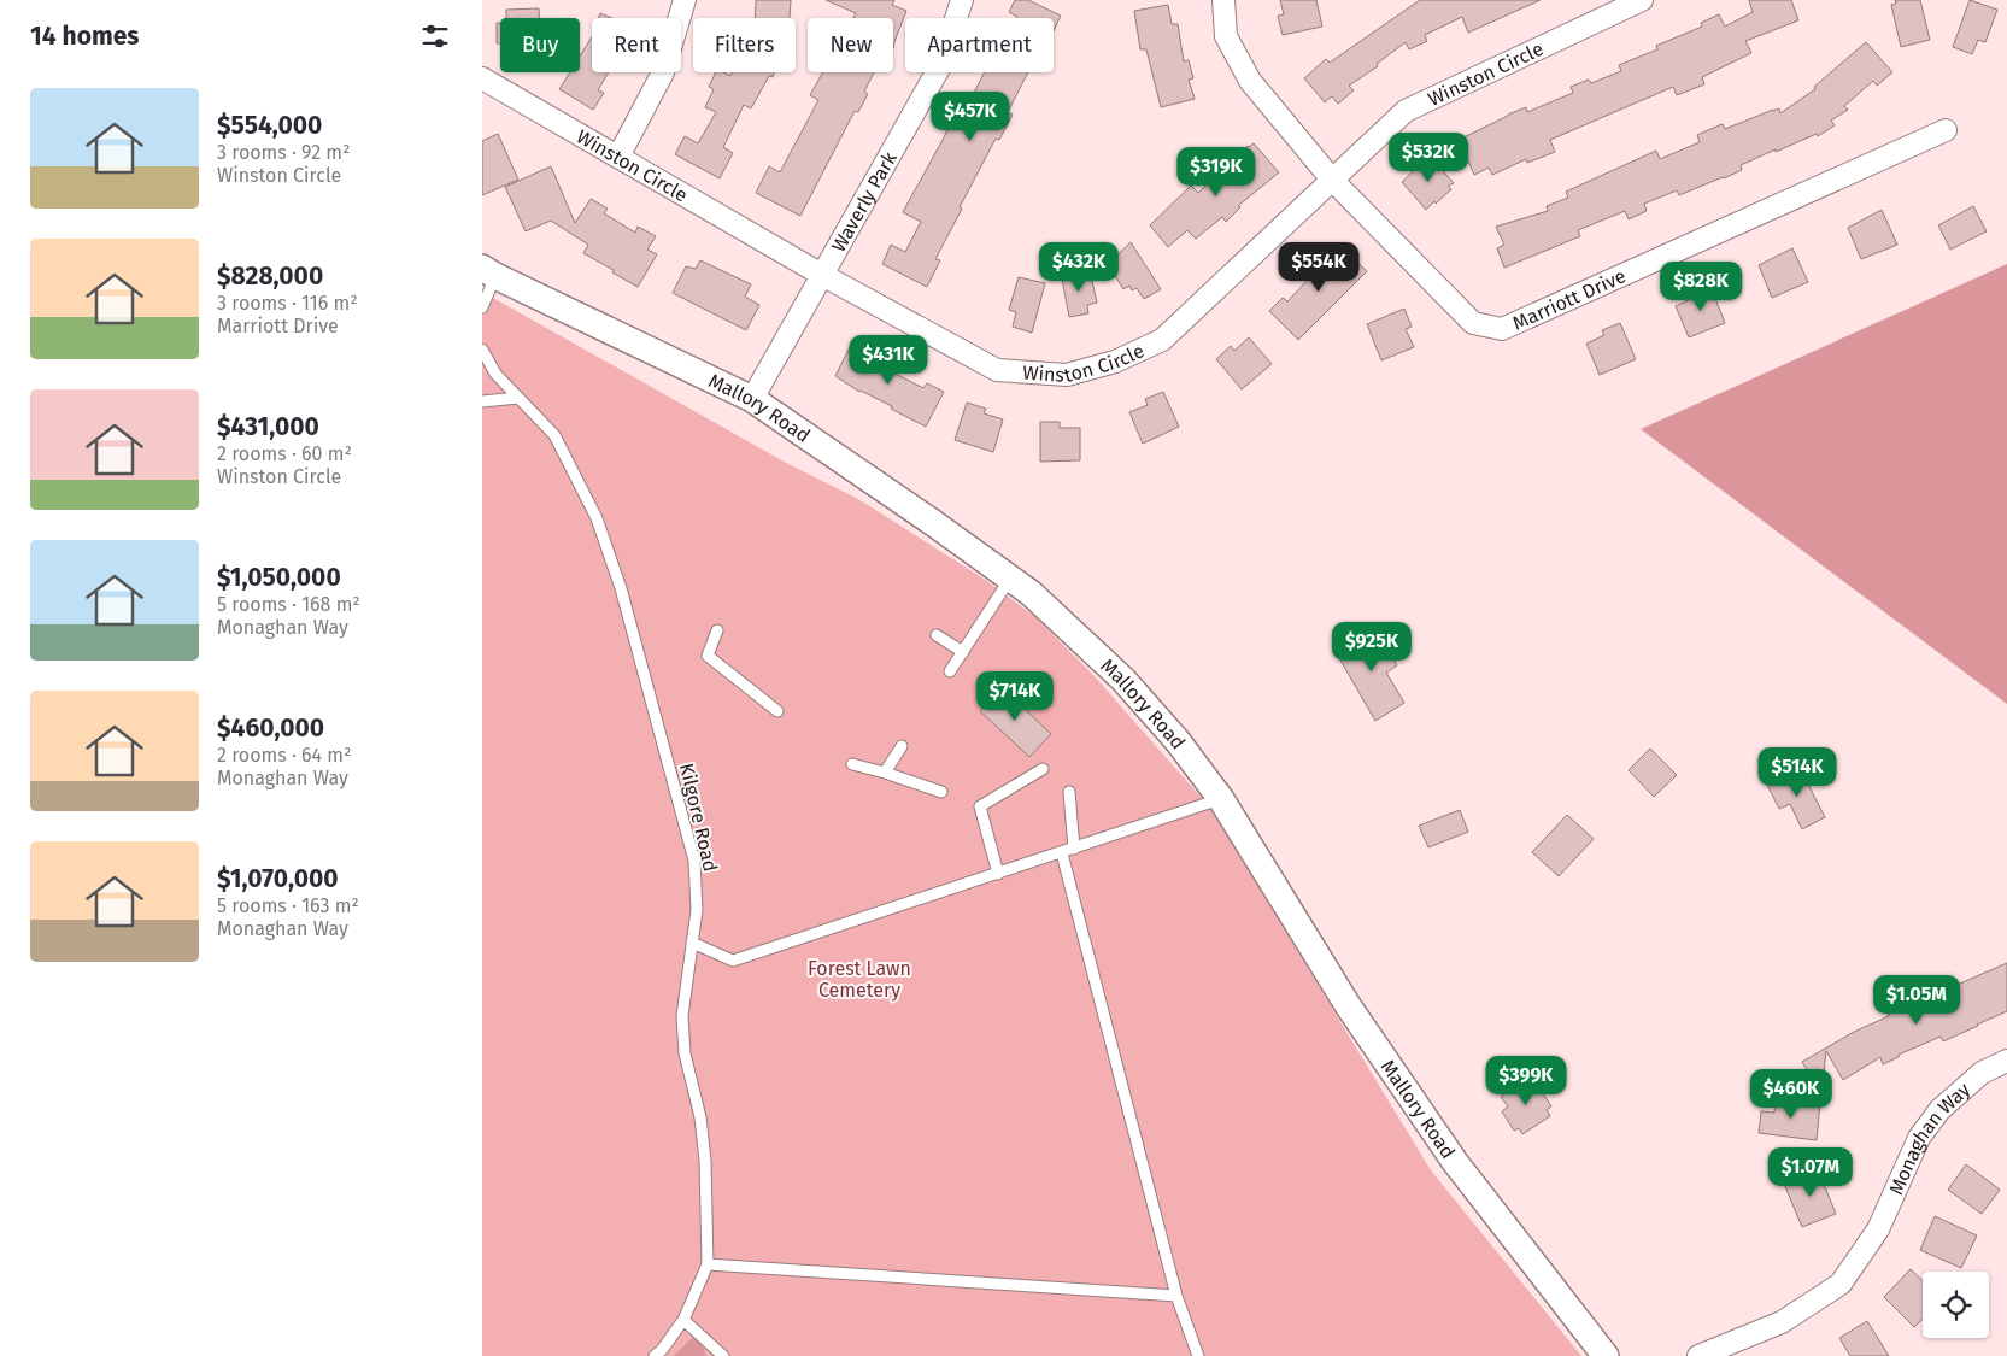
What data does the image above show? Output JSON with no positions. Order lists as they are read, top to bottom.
{
  "streets": {
    "street": [
      "Winston Circle",
      "Waverly Park",
      "Marriott Drive",
      "Mallory Road",
      "Monaghan Way"
    ],
    "lane": ["Kilgore Road"]
  },
  "crossings": [
    ["Winston Circle", "Waverly Park"],
    ["Winston Circle", "Marriott Drive"],
    ["Waverly Park", "Mallory Road"]
  ],
  "parks": ["Forest Lawn Cemetery"],
  "page": {
    "heading": "14 homes",
    "chip": [
      "Buy",
      "Rent",
      "Filters",
      "New",
      "Apartment"
    ],
    "list": [
      {
        "name": "$554,000",
        "note": "3 rooms · 92 m² · Winston Circle"
      },
      {
        "name": "$828,000",
        "note": "3 rooms · 116 m² · Marriott Drive"
      },
      {
        "name": "$431,000",
        "note": "2 rooms · 60 m² · Winston Circle"
      },
      {
        "name": "$1,050,000",
        "note": "5 rooms · 168 m² · Monaghan Way"
      },
      {
        "name": "$460,000",
        "note": "2 rooms · 64 m² · Monaghan Way"
      },
      {
        "name": "$1,070,000",
        "note": "5 rooms · 163 m² · Monaghan Way"
      }
    ],
    "price": [
      "$457K",
      "$532K",
      "$319K",
      "$432K",
      "$554K",
      "$828K",
      "$431K",
      "$925K",
      "$714K",
      "$514K",
      "$1.05M",
      "$399K",
      "$460K",
      "$1.07M"
    ]
  }
}
